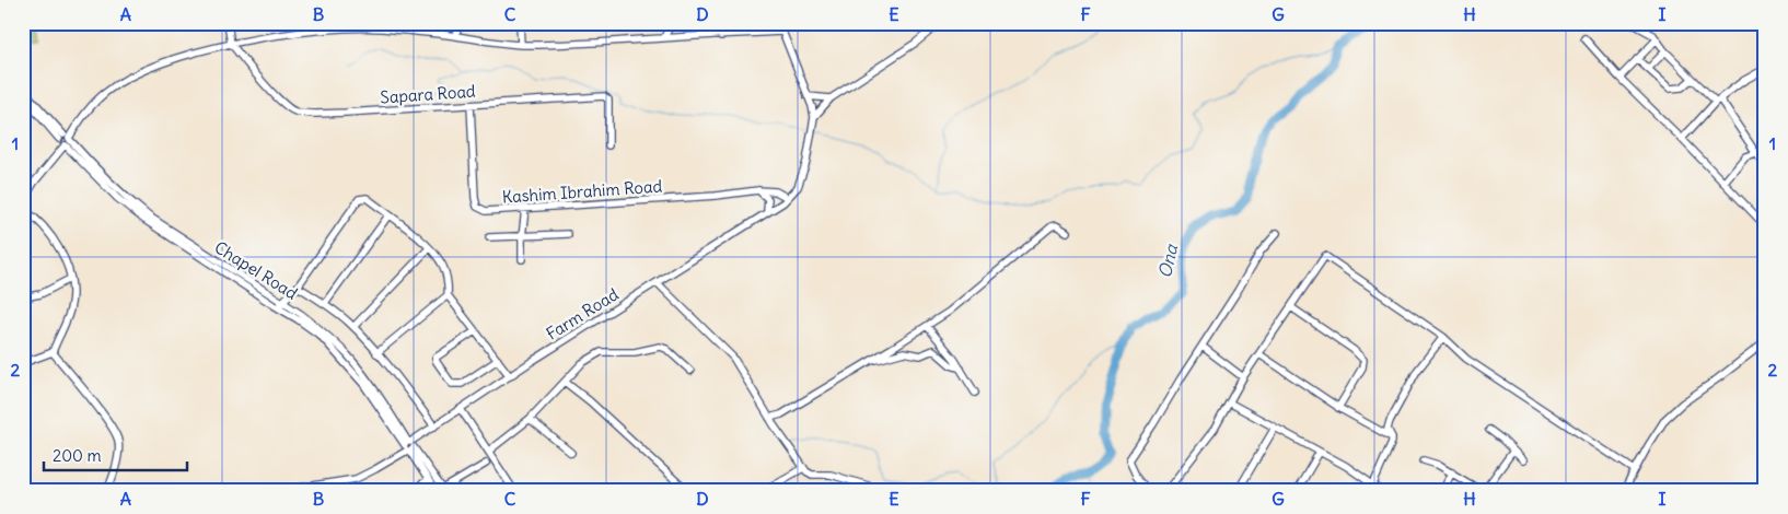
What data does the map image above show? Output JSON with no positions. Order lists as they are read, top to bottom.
{
  "streets": {
    "street": [
      "Sapara Road",
      "Kashim Ibrahim Road",
      "Chapel Road",
      "Farm Road"
    ]
  },
  "crossings": [
    ["Sapara Road", "Kashim Ibrahim Road"],
    ["Kashim Ibrahim Road", "Farm Road"],
    ["Chapel Road", "Farm Road"]
  ],
  "water": ["Ona"],
  "scale_bar": "200 m",
  "grid": {
    "columns": [
      "A",
      "B",
      "C",
      "D",
      "E",
      "F",
      "G",
      "H",
      "I"
    ],
    "rows": ["1", "2"]
  }
}
